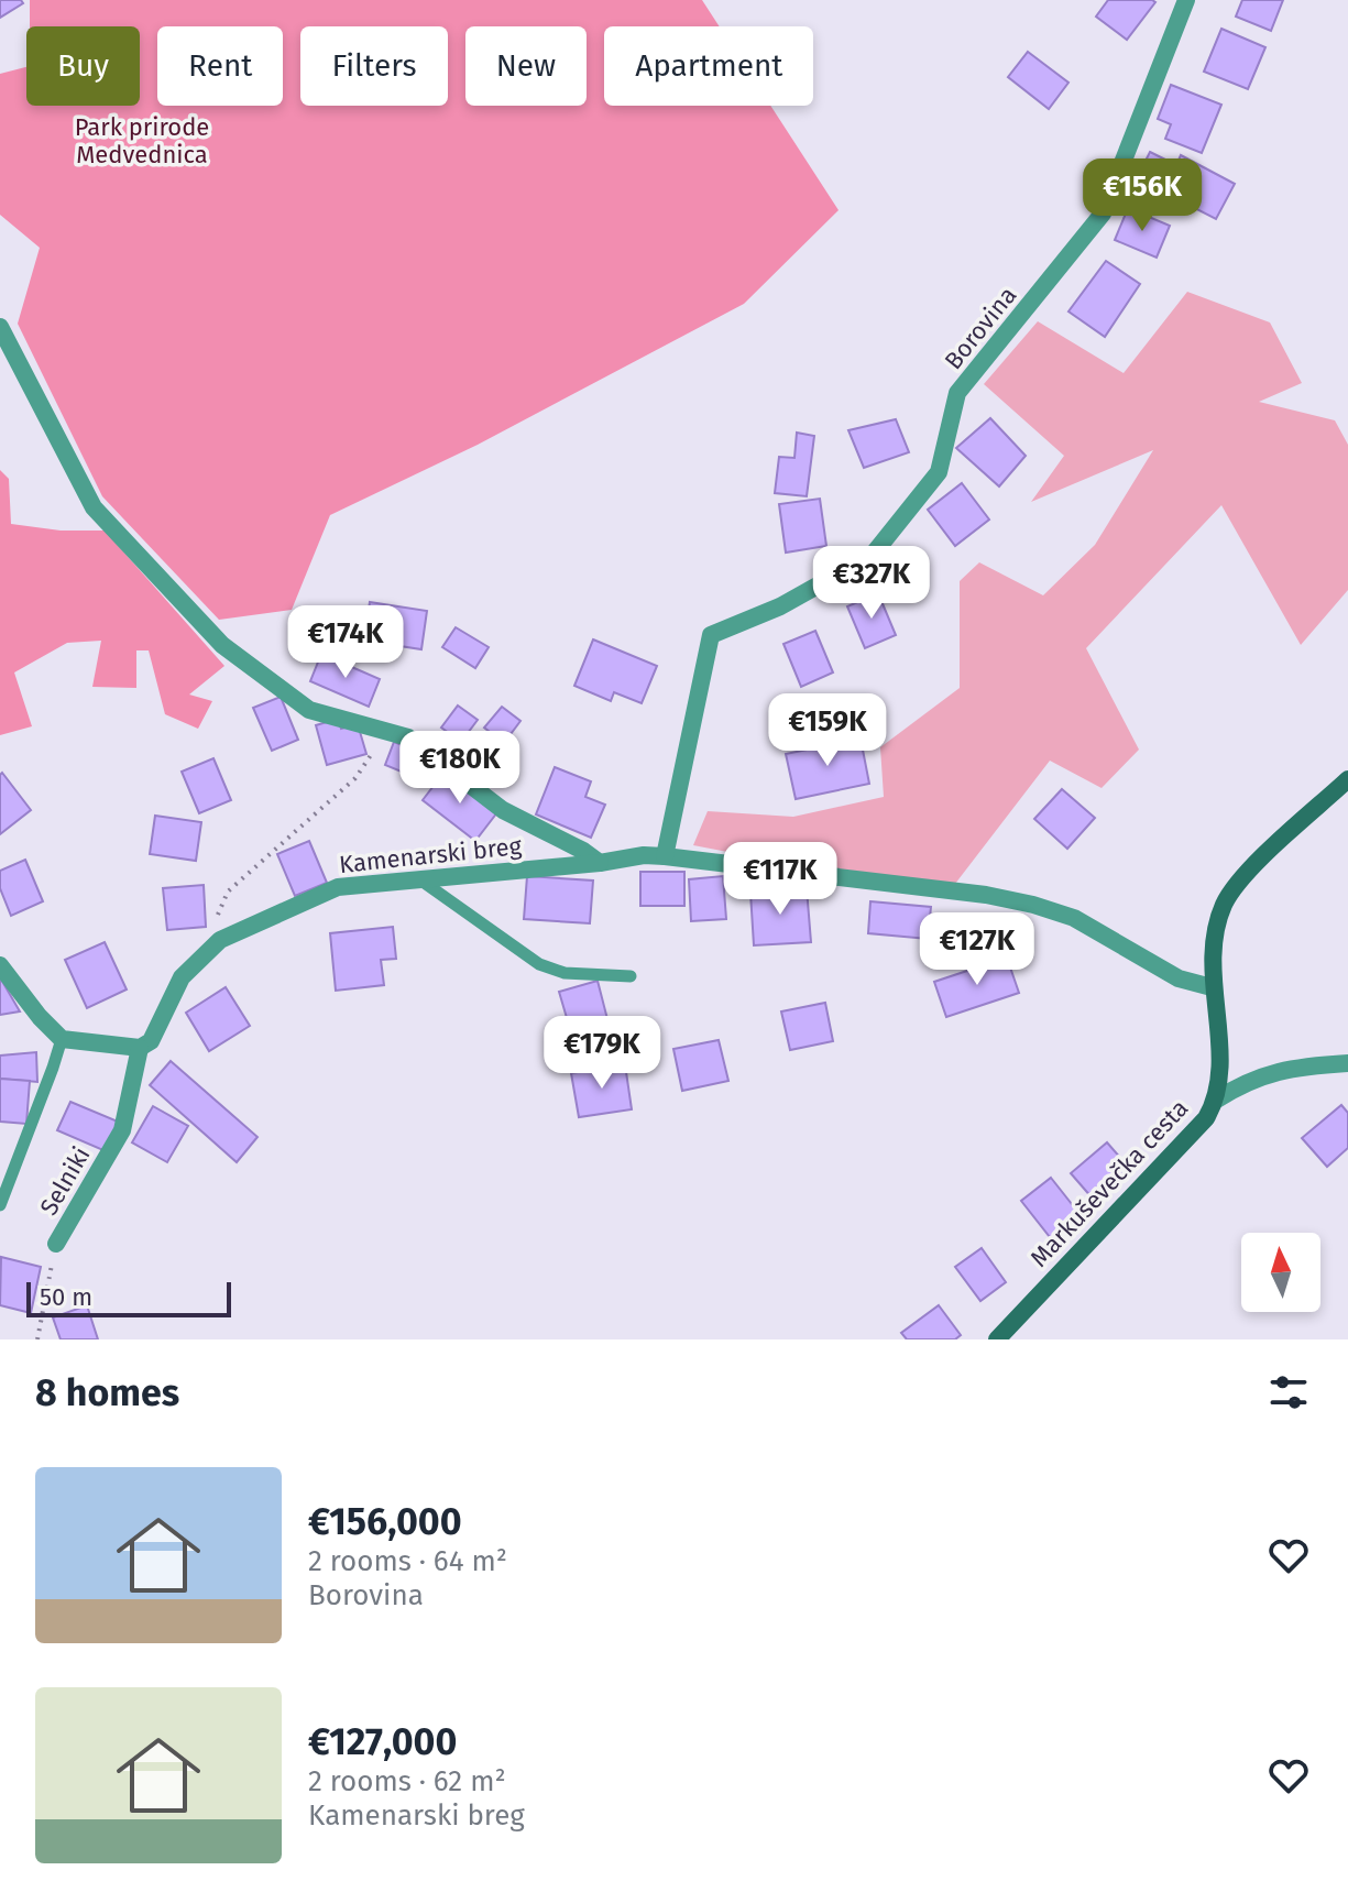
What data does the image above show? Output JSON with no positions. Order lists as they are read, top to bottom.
{
  "streets": {
    "main road": ["Markuševečka cesta"],
    "street": ["Borovina", "Kamenarski breg", "Selniki"]
  },
  "crossings": [
    ["Borovina", "Kamenarski breg"],
    ["Kamenarski breg", "Selniki"],
    ["Kamenarski breg", "Markuševečka cesta"]
  ],
  "parks": ["Park prirode Medvednica"],
  "scale_bar": "50 m",
  "north": "top",
  "page": {
    "chip": [
      "Buy",
      "Rent",
      "Filters",
      "New",
      "Apartment"
    ],
    "price": [
      "€156K",
      "€327K",
      "€174K",
      "€159K",
      "€180K",
      "€117K",
      "€127K",
      "€179K"
    ],
    "scale": "50 m",
    "heading": "8 homes",
    "list": [
      {
        "name": "€156,000",
        "note": "2 rooms · 64 m² · Borovina"
      },
      {
        "name": "€127,000",
        "note": "2 rooms · 62 m² · Kamenarski breg"
      }
    ]
  }
}
